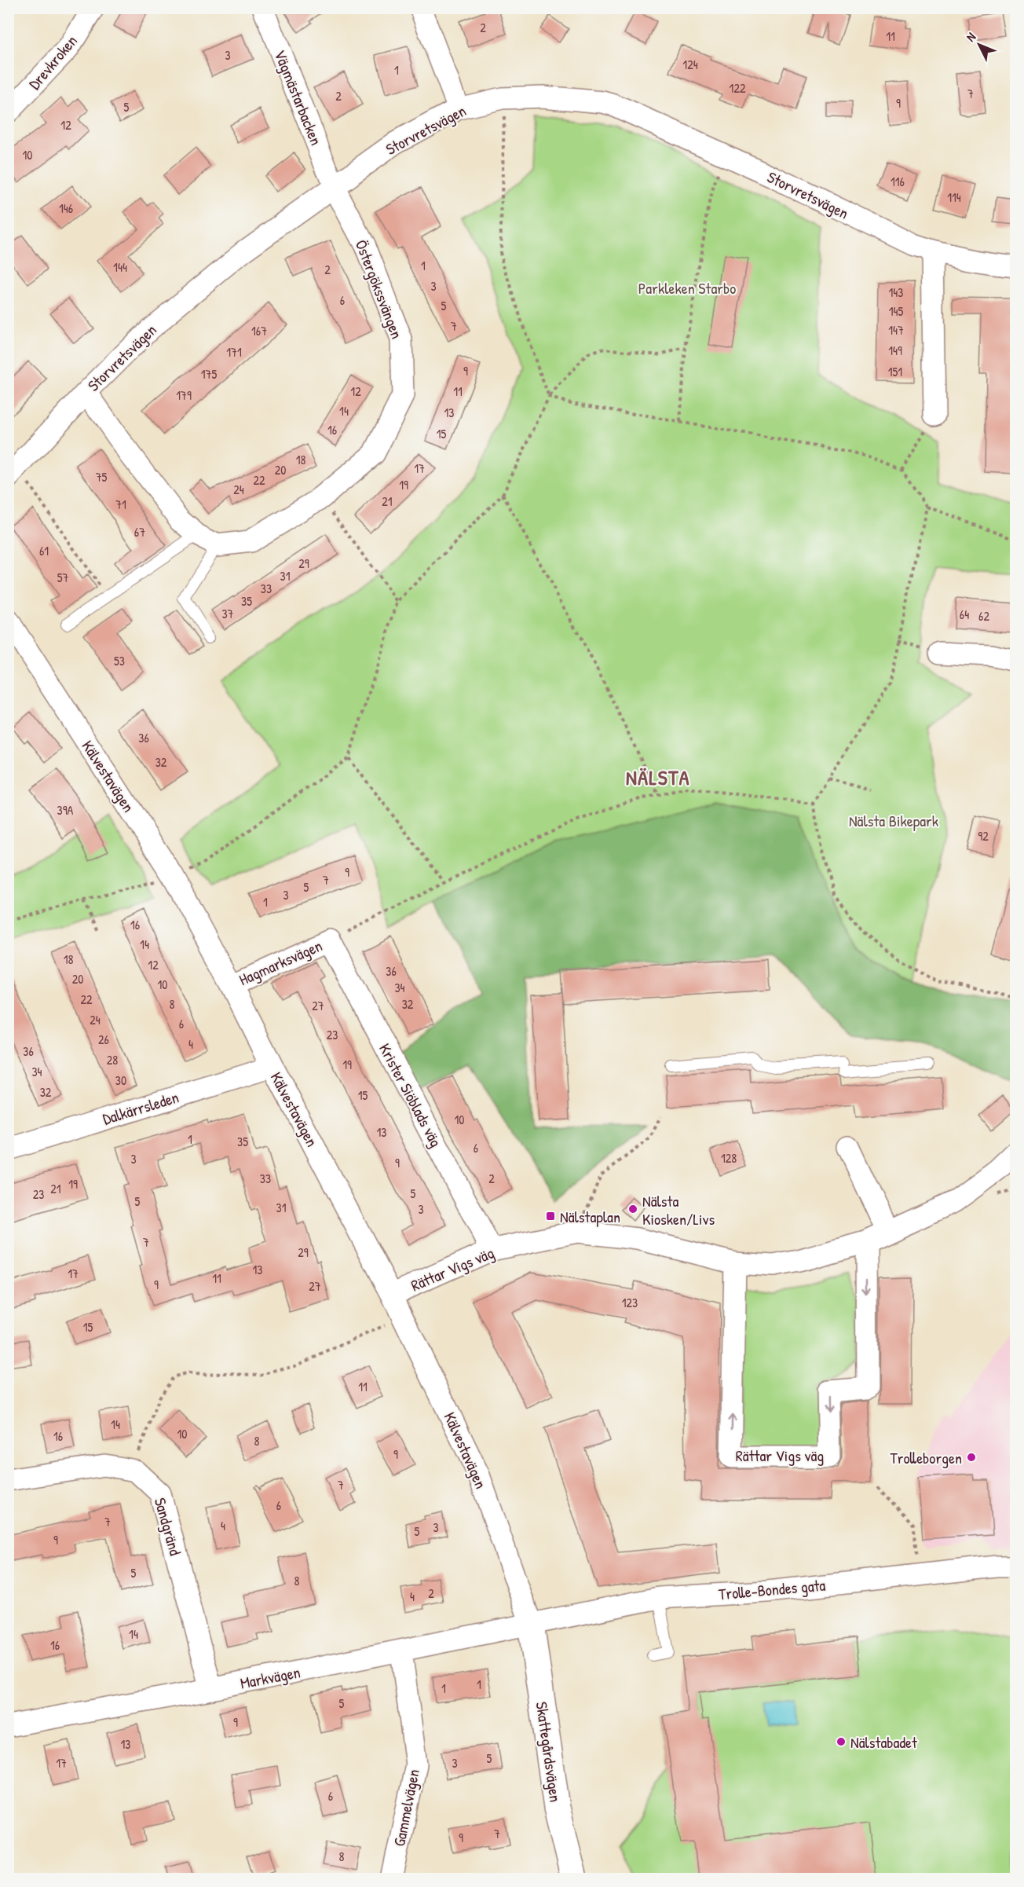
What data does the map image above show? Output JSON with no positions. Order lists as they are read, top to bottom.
{
  "streets": {
    "street": [
      "Drevkroken",
      "Vägmästarbacken",
      "Storvretsvägen",
      "Östergökssvängen",
      "Kälvestavägen",
      "Hagmarksvägen",
      "Krister Siöblads väg",
      "Dalkärrsleden",
      "Rättar Vigs väg",
      "Sandgränd",
      "Trolle-Bondes gata",
      "Markvägen",
      "Skattegårdsvägen",
      "Gammelvägen"
    ]
  },
  "crossings": [
    ["Vägmästarbacken", "Storvretsvägen"],
    ["Vägmästarbacken", "Östergökssvängen"],
    ["Storvretsvägen", "Östergökssvängen"],
    ["Kälvestavägen", "Hagmarksvägen"],
    ["Kälvestavägen", "Dalkärrsleden"],
    ["Kälvestavägen", "Rättar Vigs väg"],
    ["Kälvestavägen", "Trolle-Bondes gata"],
    ["Kälvestavägen", "Markvägen"],
    ["Kälvestavägen", "Skattegårdsvägen"],
    ["Hagmarksvägen", "Krister Siöblads väg"],
    ["Krister Siöblads väg", "Rättar Vigs väg"],
    ["Sandgränd", "Markvägen"],
    ["Trolle-Bondes gata", "Markvägen"],
    ["Trolle-Bondes gata", "Skattegårdsvägen"],
    ["Markvägen", "Skattegårdsvägen"],
    ["Markvägen", "Gammelvägen"]
  ],
  "districts": ["NÄLSTA"],
  "parks": ["Parkleken Starbo", "Nälsta Bikepark"],
  "places": {
    "other": ["Nälsta Kiosken/Livs", "Trolleborgen", "Nälstabadet"],
    "transit": ["Nälstaplan"]
  },
  "house_numbers": [
    "2",
    "11",
    "3",
    "124",
    "1",
    "122",
    "7",
    "2",
    "9",
    "5",
    "12",
    "10",
    "116",
    "114",
    "146",
    "1",
    "144",
    "2",
    "3",
    "143",
    "6",
    "5",
    "145",
    "7",
    "147",
    "167",
    "149",
    "171",
    "9",
    "151",
    "175",
    "12",
    "11",
    "179",
    "14",
    "13",
    "16",
    "15",
    "18",
    "17",
    "20",
    "75",
    "22",
    "19",
    "24",
    "21",
    "71",
    "67",
    "61",
    "29",
    "31",
    "57",
    "33",
    "35",
    "37",
    "64",
    "62",
    "53",
    "36",
    "32",
    "39A",
    "92",
    "9",
    "7",
    "5",
    "3",
    "1",
    "16",
    "14",
    "18",
    "12",
    "36",
    "20",
    "10",
    "34",
    "22",
    "8",
    "32",
    "27",
    "24",
    "6",
    "23",
    "26",
    "4",
    "36",
    "28",
    "19",
    "34",
    "30",
    "32",
    "15",
    "10",
    "13",
    "1",
    "35",
    "6",
    "128",
    "3",
    "9",
    "33",
    "2",
    "19",
    "21",
    "5",
    "23",
    "5",
    "31",
    "3",
    "7",
    "29",
    "13",
    "17",
    "11",
    "9",
    "27",
    "123",
    "15",
    "11",
    "14",
    "10",
    "16",
    "8",
    "9",
    "7",
    "6",
    "7",
    "4",
    "3",
    "5",
    "9",
    "5",
    "8",
    "2",
    "4",
    "14",
    "16",
    "1",
    "1",
    "5",
    "9",
    "13",
    "5",
    "17",
    "3",
    "6",
    "7",
    "9",
    "8"
  ],
  "north": "top left"
}
